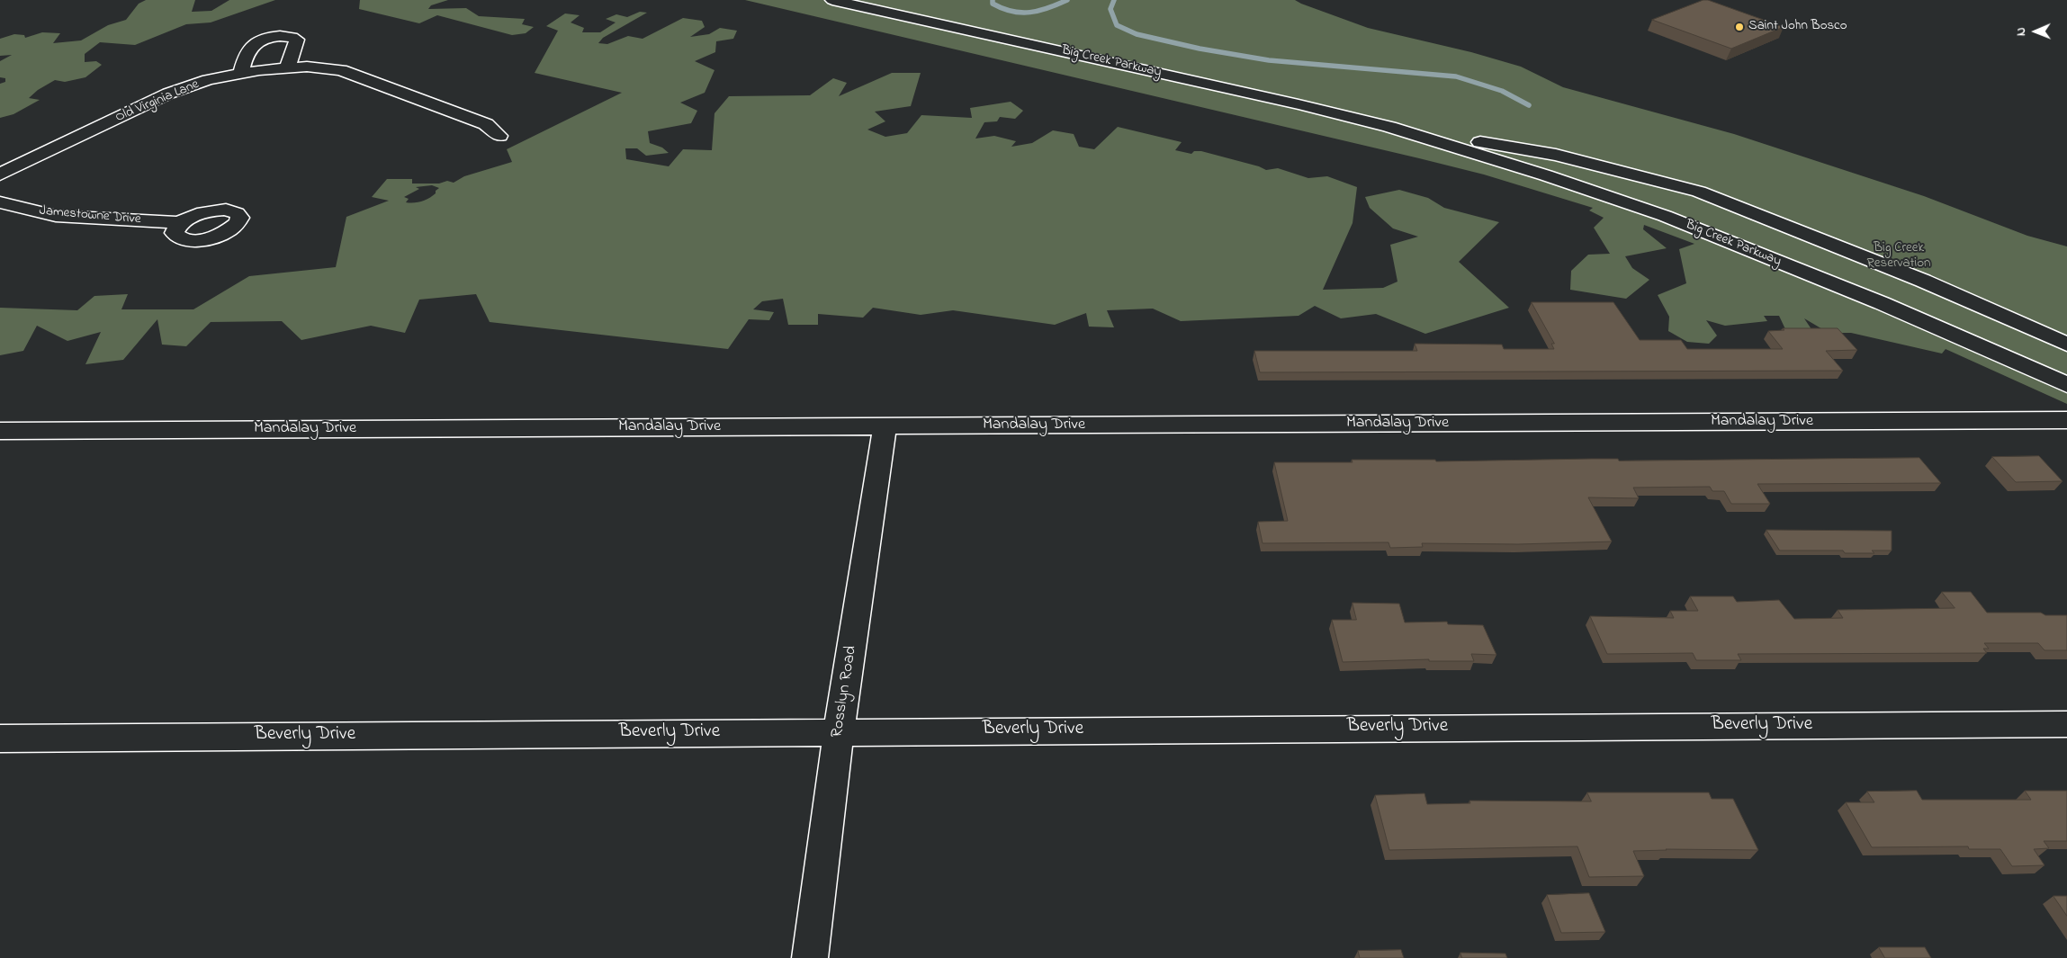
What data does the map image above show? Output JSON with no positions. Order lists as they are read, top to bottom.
{
  "streets": {
    "street": [
      "Big Creek Parkway",
      "Old Virginia Lane",
      "Jamestowne Drive",
      "Mandalay Drive",
      "Rosslyn Road",
      "Beverly Drive"
    ]
  },
  "crossings": [
    ["Mandalay Drive", "Rosslyn Road"],
    ["Rosslyn Road", "Beverly Drive"]
  ],
  "parks": ["Big Creek Reservation"],
  "places": ["Saint John Bosco"],
  "north": "left"
}
